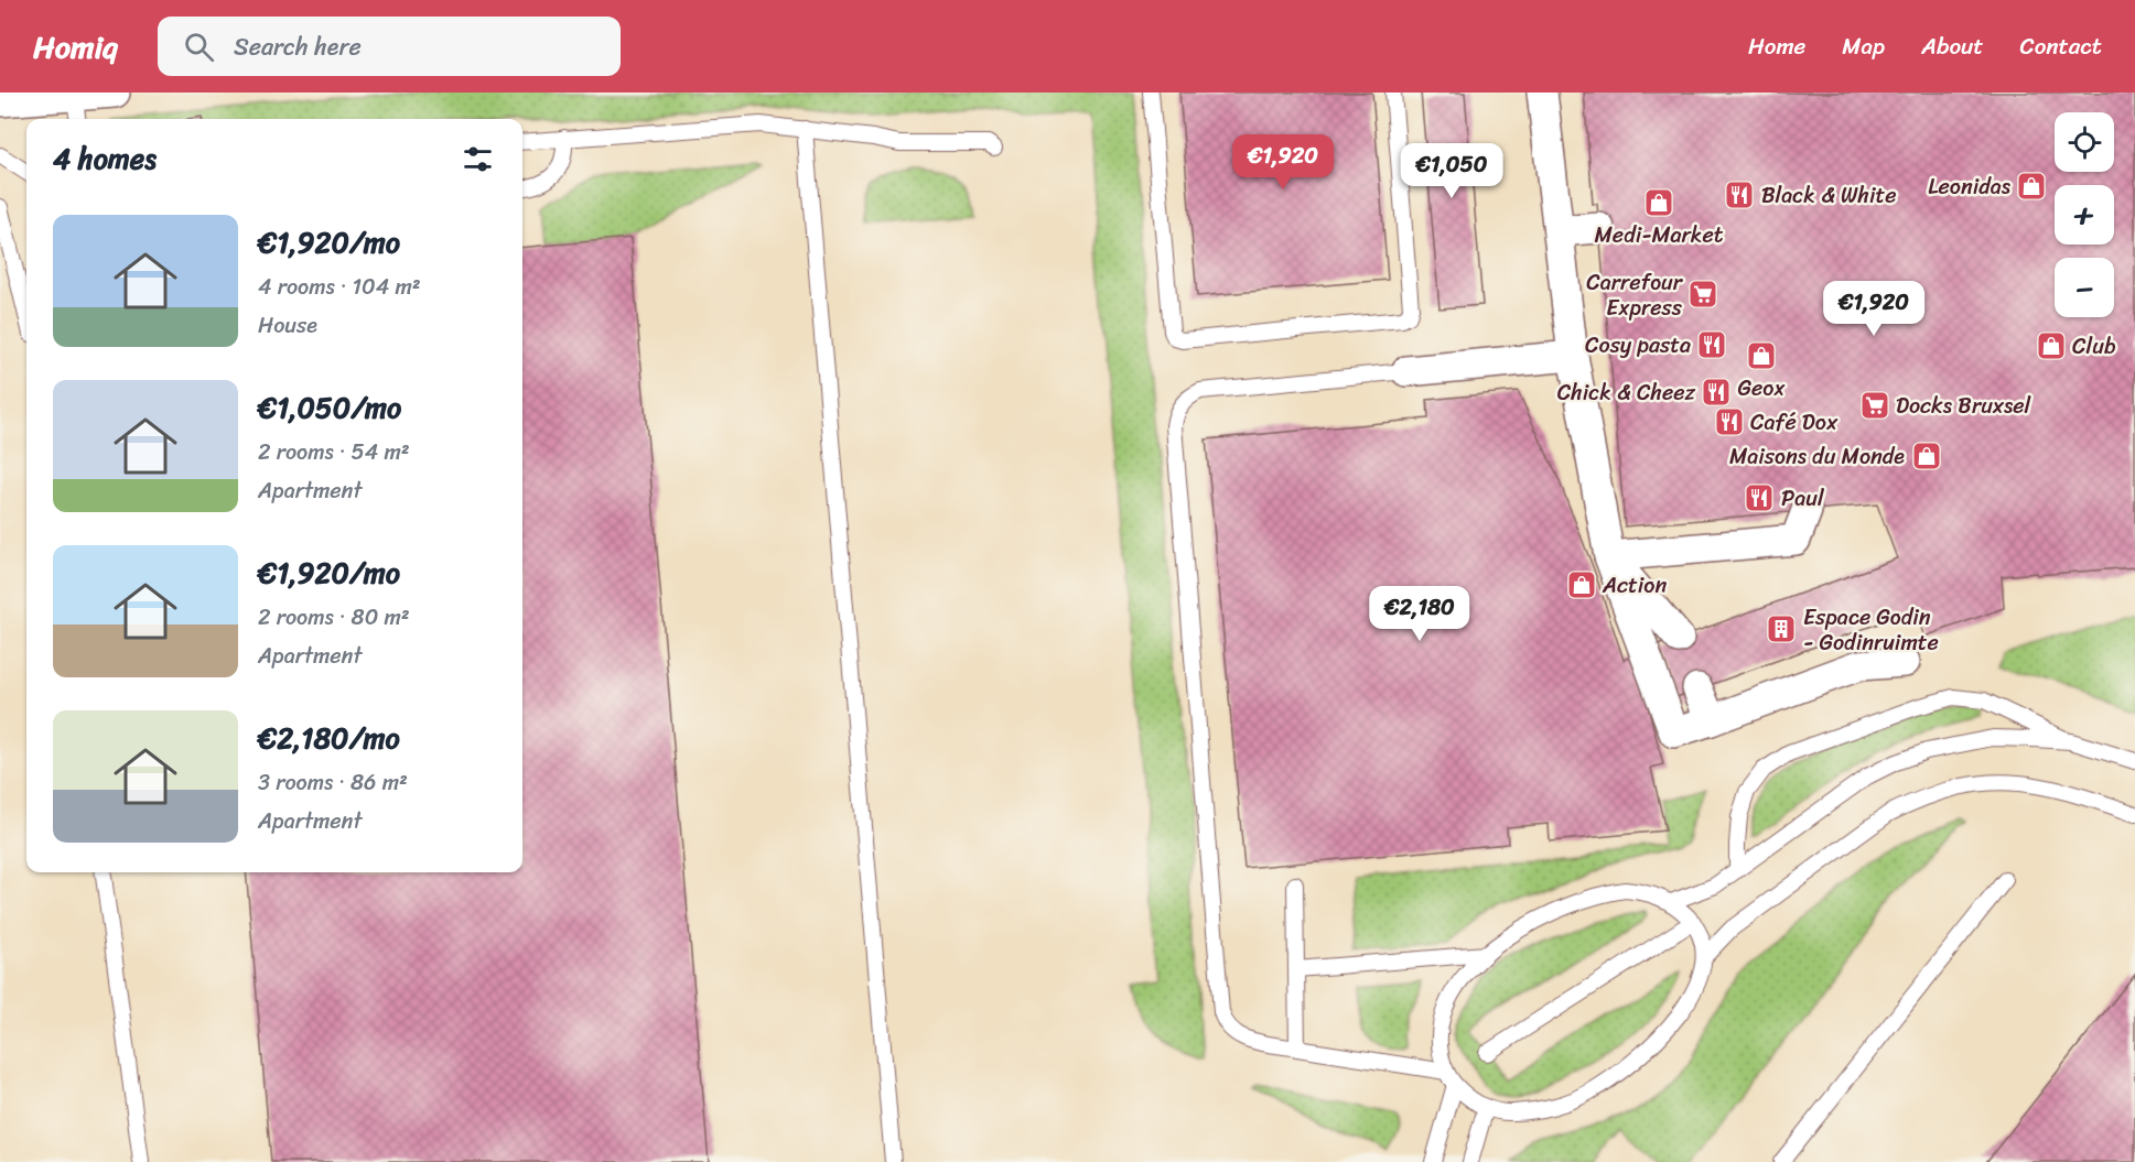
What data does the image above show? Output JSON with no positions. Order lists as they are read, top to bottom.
{
  "places": {
    "shop": [
      "Leonidas",
      "Medi-Market",
      "Club",
      "Geox",
      "Maisons du Monde",
      "Action"
    ],
    "restaurant": [
      "Black & White",
      "Cosy pasta",
      "Chick & Cheez",
      "Café Dox",
      "Paul"
    ],
    "supermarket": ["Carrefour Express", "Docks Bruxsel"],
    "building": ["Espace Godin - Godinruimte"]
  },
  "page": {
    "header": "Homiq",
    "search": "Search here",
    "nav": [
      "Home",
      "Map",
      "About",
      "Contact"
    ],
    "map_buttons": ["+", "−"],
    "heading": "4 homes",
    "price": [
      "€1,920",
      "€1,050",
      "€1,920",
      "€2,180"
    ],
    "list": [
      {
        "name": "€1,920/mo",
        "note": "4 rooms · 104 m² · House"
      },
      {
        "name": "€1,050/mo",
        "note": "2 rooms · 54 m² · Apartment"
      },
      {
        "name": "€1,920/mo",
        "note": "2 rooms · 80 m² · Apartment"
      },
      {
        "name": "€2,180/mo",
        "note": "3 rooms · 86 m² · Apartment"
      }
    ]
  }
}
